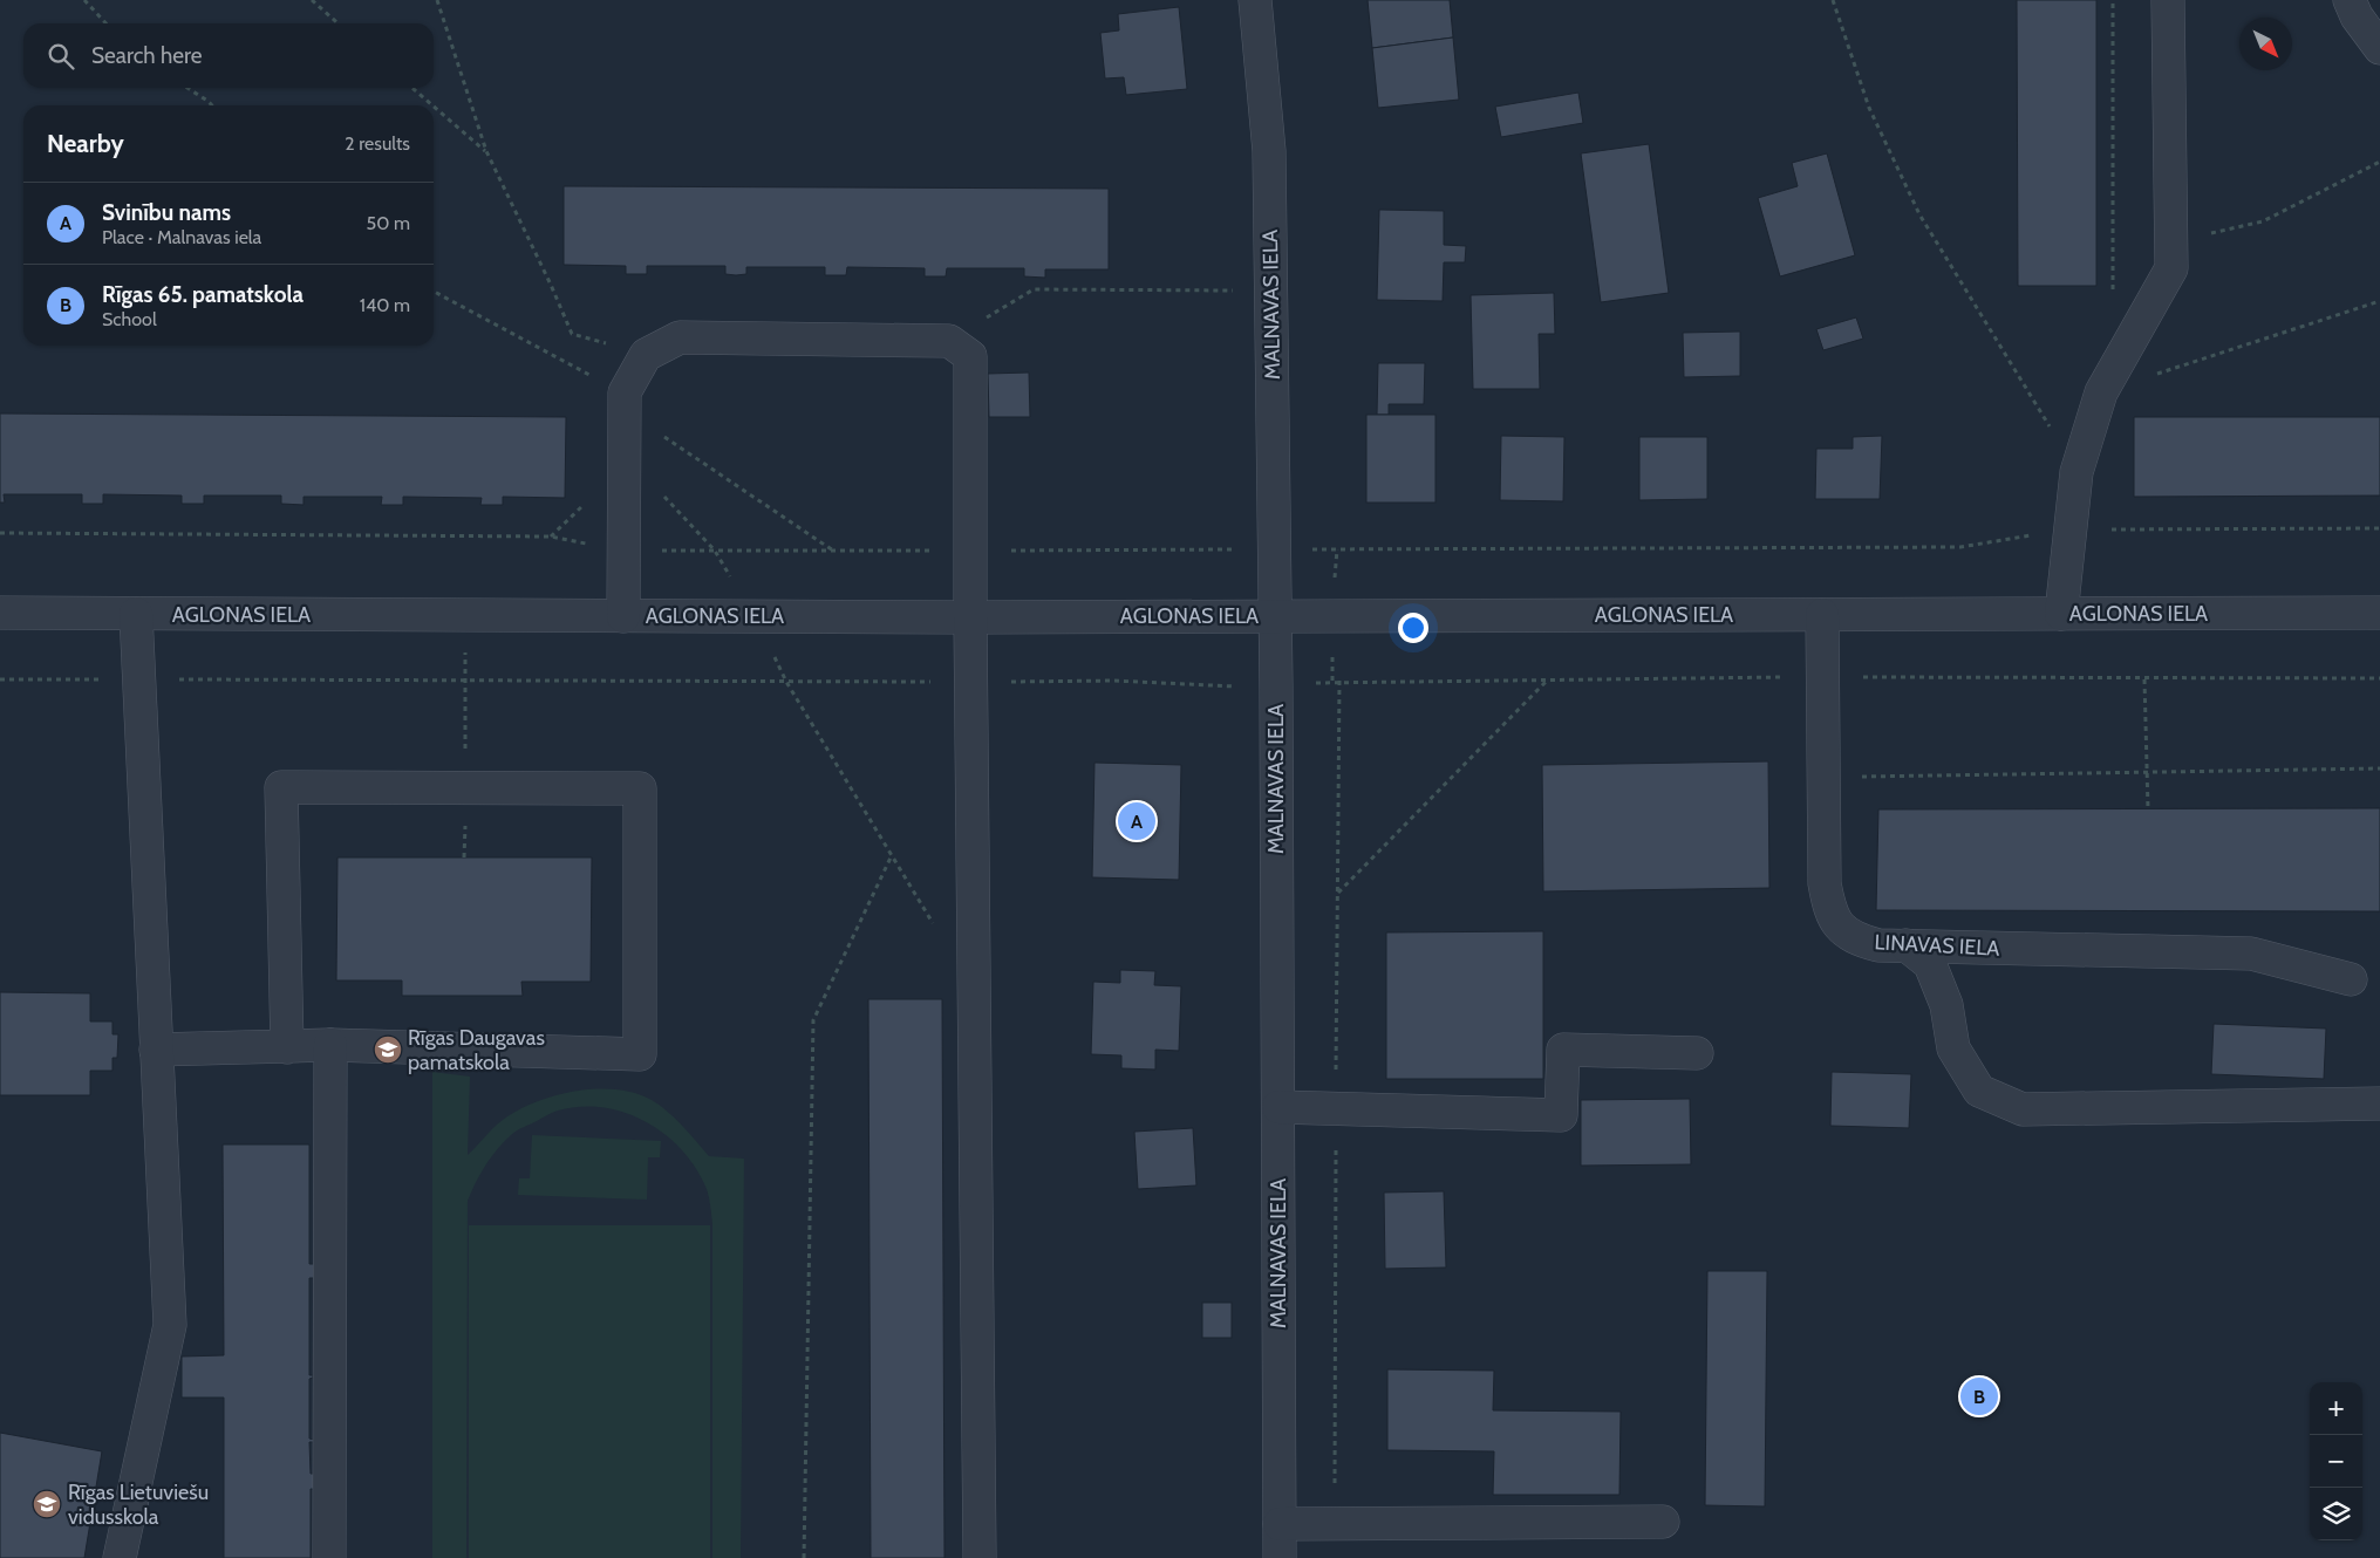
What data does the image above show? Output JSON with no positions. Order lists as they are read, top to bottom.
{
  "streets": {
    "street": ["MALNAVAS IELA", "AGLONAS IELA", "LINAVAS IELA"]
  },
  "crossings": [
    ["MALNAVAS IELA", "AGLONAS IELA"],
    ["AGLONAS IELA", "LINAVAS IELA"]
  ],
  "places": {
    "school or university": ["Rīgas Daugavas pamatskola", "Rīgas Lietuviešu vidusskola"]
  },
  "north": "bottom right",
  "page": {
    "search": "Search here",
    "heading": ["Nearby", "2 results"],
    "list": [
      {
        "mark": "A",
        "name": "Svinību nams",
        "note": "Place · Malnavas iela",
        "value": "50 m"
      },
      {
        "mark": "B",
        "name": "Rīgas 65. pamatskola",
        "note": "School",
        "value": "140 m"
      }
    ],
    "pins": ["A", "B"],
    "map_buttons": ["+", "−"]
  }
}
